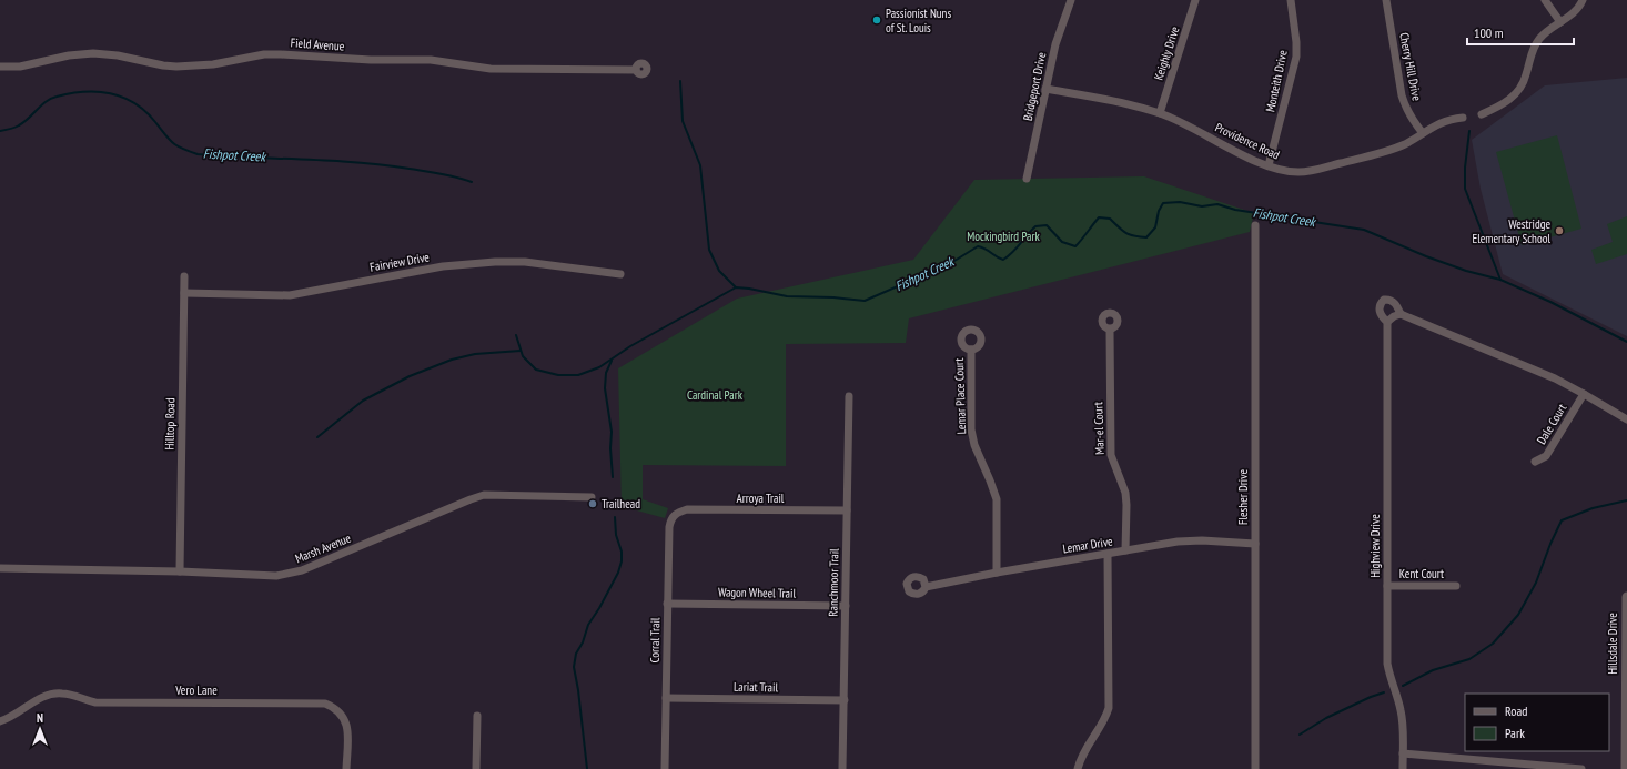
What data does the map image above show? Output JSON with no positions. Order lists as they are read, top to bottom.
{
  "streets": {
    "street": [
      "Field Avenue",
      "Keighly Drive",
      "Cherry Hill Drive",
      "Monteith Drive",
      "Bridgeport Drive",
      "Providence Road",
      "Fairview Drive",
      "Lemar Place Court",
      "Hilltop Road",
      "Dale Court",
      "Mar-el Court",
      "Flesher Drive",
      "Arroya Trail",
      "Lemar Drive",
      "Highview Drive",
      "Marsh Avenue",
      "Kent Court",
      "Ranchmoor Trail",
      "Wagon Wheel Trail",
      "Corral Trail",
      "Hillsdale Drive",
      "Lariat Trail",
      "Vero Lane"
    ]
  },
  "crossings": [
    ["Keighly Drive", "Providence Road"],
    ["Cherry Hill Drive", "Providence Road"],
    ["Monteith Drive", "Providence Road"],
    ["Bridgeport Drive", "Providence Road"],
    ["Fairview Drive", "Hilltop Road"],
    ["Lemar Place Court", "Lemar Drive"],
    ["Hilltop Road", "Marsh Avenue"],
    ["Dale Court", "Highview Drive"],
    ["Mar-el Court", "Lemar Drive"],
    ["Flesher Drive", "Lemar Drive"],
    ["Arroya Trail", "Ranchmoor Trail"],
    ["Arroya Trail", "Corral Trail"],
    ["Highview Drive", "Kent Court"],
    ["Ranchmoor Trail", "Wagon Wheel Trail"],
    ["Ranchmoor Trail", "Lariat Trail"],
    ["Wagon Wheel Trail", "Corral Trail"],
    ["Corral Trail", "Lariat Trail"]
  ],
  "water": ["Fishpot Creek"],
  "parks": ["Mockingbird Park", "Cardinal Park"],
  "places": ["Passionist Nuns of St. Louis", "Westridge Elementary School", "Trailhead"],
  "legend": ["Road", "Park"],
  "scale_bar": "100 m",
  "north": "top"
}
